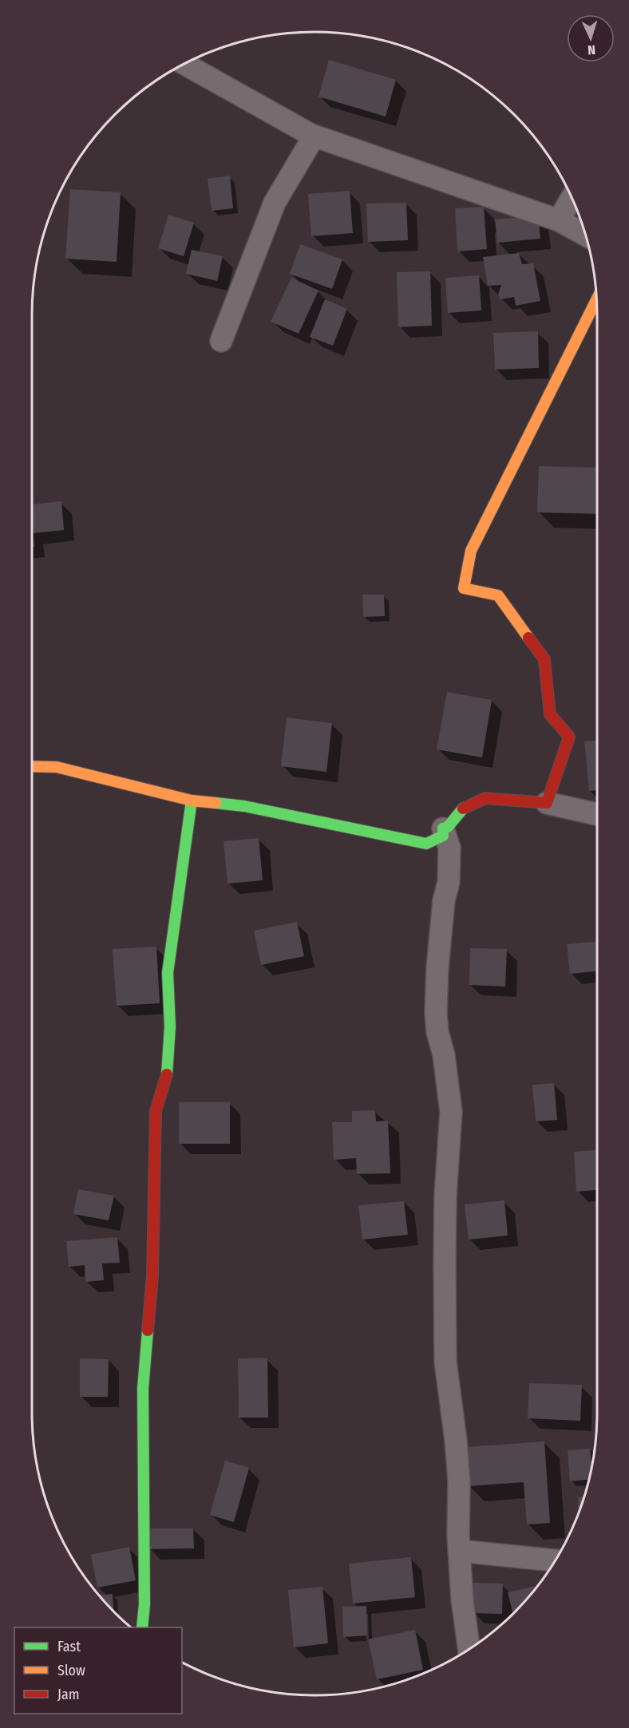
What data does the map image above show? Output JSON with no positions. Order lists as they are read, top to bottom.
{
  "legend": ["Fast", "Slow", "Jam"],
  "north": "bottom"
}
